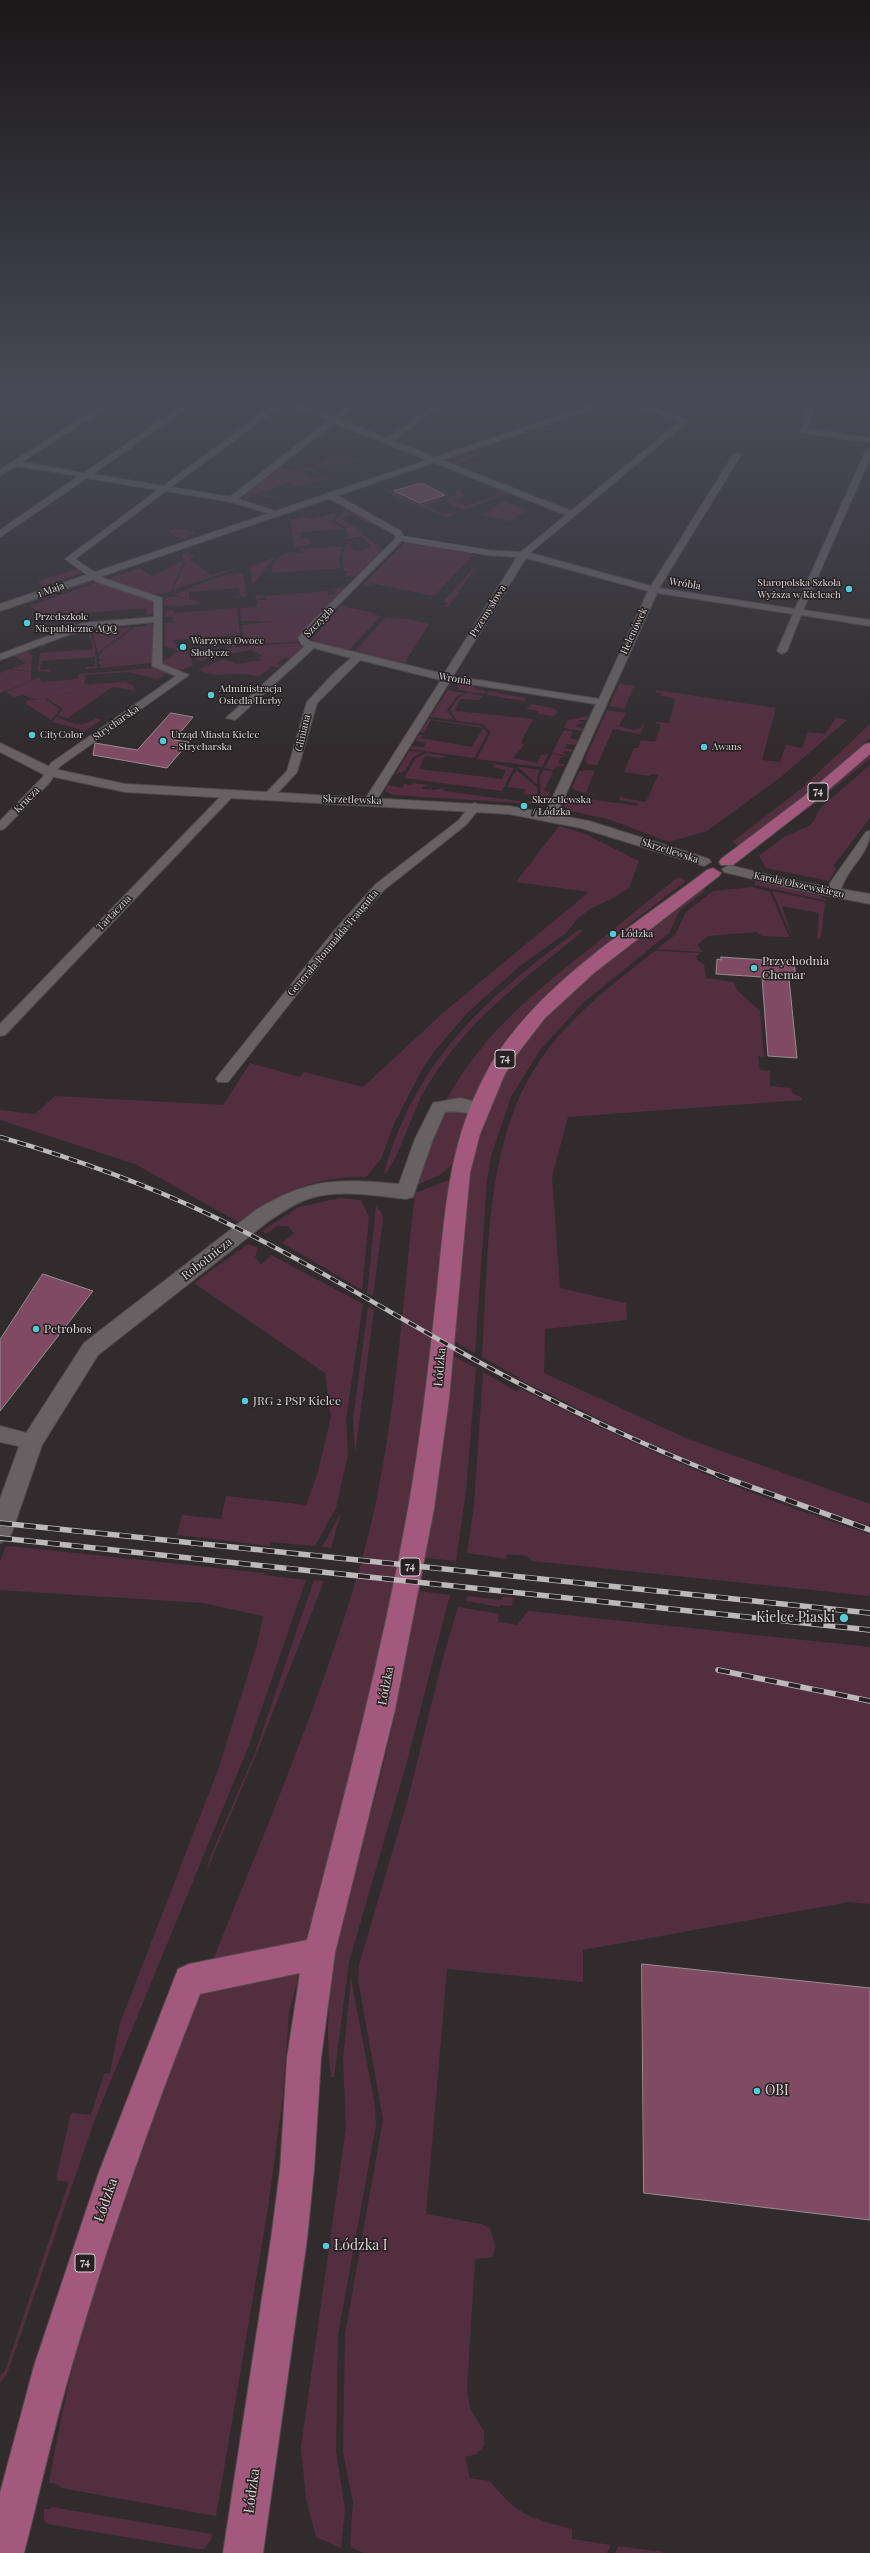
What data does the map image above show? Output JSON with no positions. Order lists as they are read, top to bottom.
{
  "streets": {
    "main road": ["74", "Łódzka"],
    "street": [
      "Wróbla",
      "1 Maja",
      "Przemysłowa",
      "Szczygla",
      "Helenówek",
      "Wronia",
      "Strycharska",
      "Gliniana",
      "Krucza",
      "Skrzetlewska",
      "Karola Olszewskiego",
      "Tartaczna",
      "Generała Romualda Traugutta",
      "Robotnicza"
    ]
  },
  "crossings": [
    ["Wróbla", "Przemysłowa"],
    ["Wróbla", "Szczygla"],
    ["Wróbla", "Helenówek"],
    ["Przemysłowa", "Wronia"],
    ["Przemysłowa", "Skrzetlewska"],
    ["Szczygla", "Wronia"],
    ["Helenówek", "Wronia"],
    ["Helenówek", "Skrzetlewska"],
    ["Wronia", "Gliniana"],
    ["Strycharska", "Krucza"],
    ["Strycharska", "Skrzetlewska"],
    ["Gliniana", "Skrzetlewska"],
    ["Krucza", "Skrzetlewska"],
    ["Skrzetlewska", "Karola Olszewskiego"],
    ["Skrzetlewska", "Tartaczna"],
    ["Skrzetlewska", "Generała Romualda Traugutta"],
    ["Skrzetlewska", "Łódzka"],
    ["Karola Olszewskiego", "Łódzka"],
    ["Robotnicza", "Łódzka"]
  ],
  "places": [
    "Staropolska Szkoła Wyższa w Kielcach",
    "Przedszkole Niepubliczne AQQ",
    "Warzywa Owoce Słodycze",
    "Administracja Osiedla Herby",
    "CityColor",
    "Urząd Miasta Kielce - Strycharska",
    "Awans",
    "Skrzetlewska / Łódzka",
    "Łódzka",
    "Przychodnia Chemar",
    "Petrobos",
    "JRG 2 PSP Kielce",
    "Kielce Piaski",
    "OBI",
    "Łódzka I"
  ]
}
